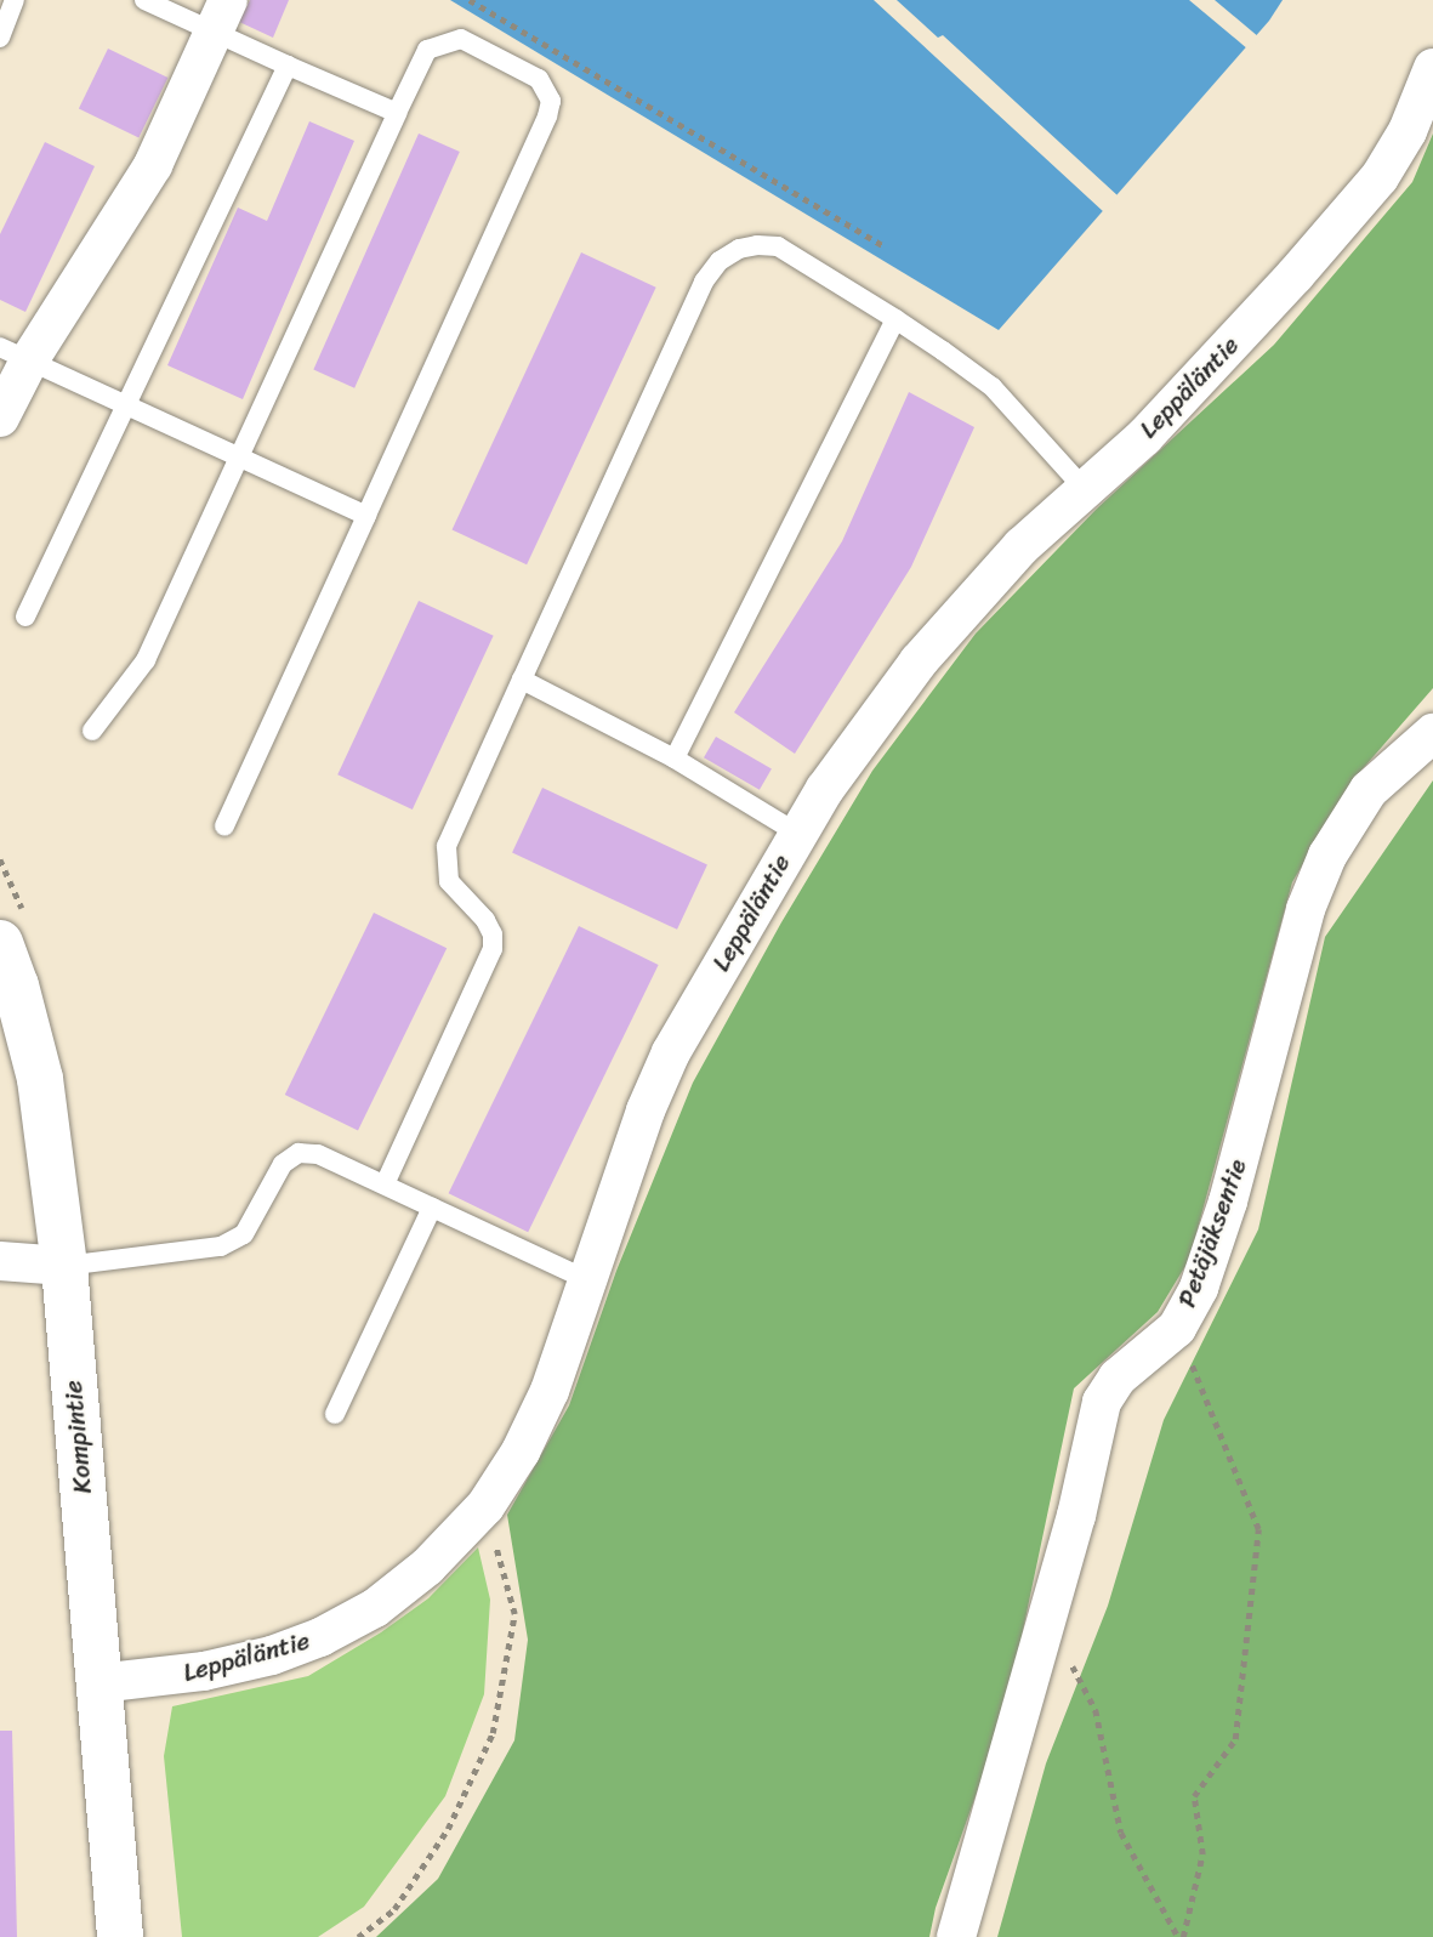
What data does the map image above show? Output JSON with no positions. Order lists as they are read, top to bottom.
{
  "streets": {
    "street": ["Leppäläntie", "Petäjäksentie", "Kompintie"]
  },
  "crossings": [
    ["Leppäläntie", "Kompintie"]
  ]
}
